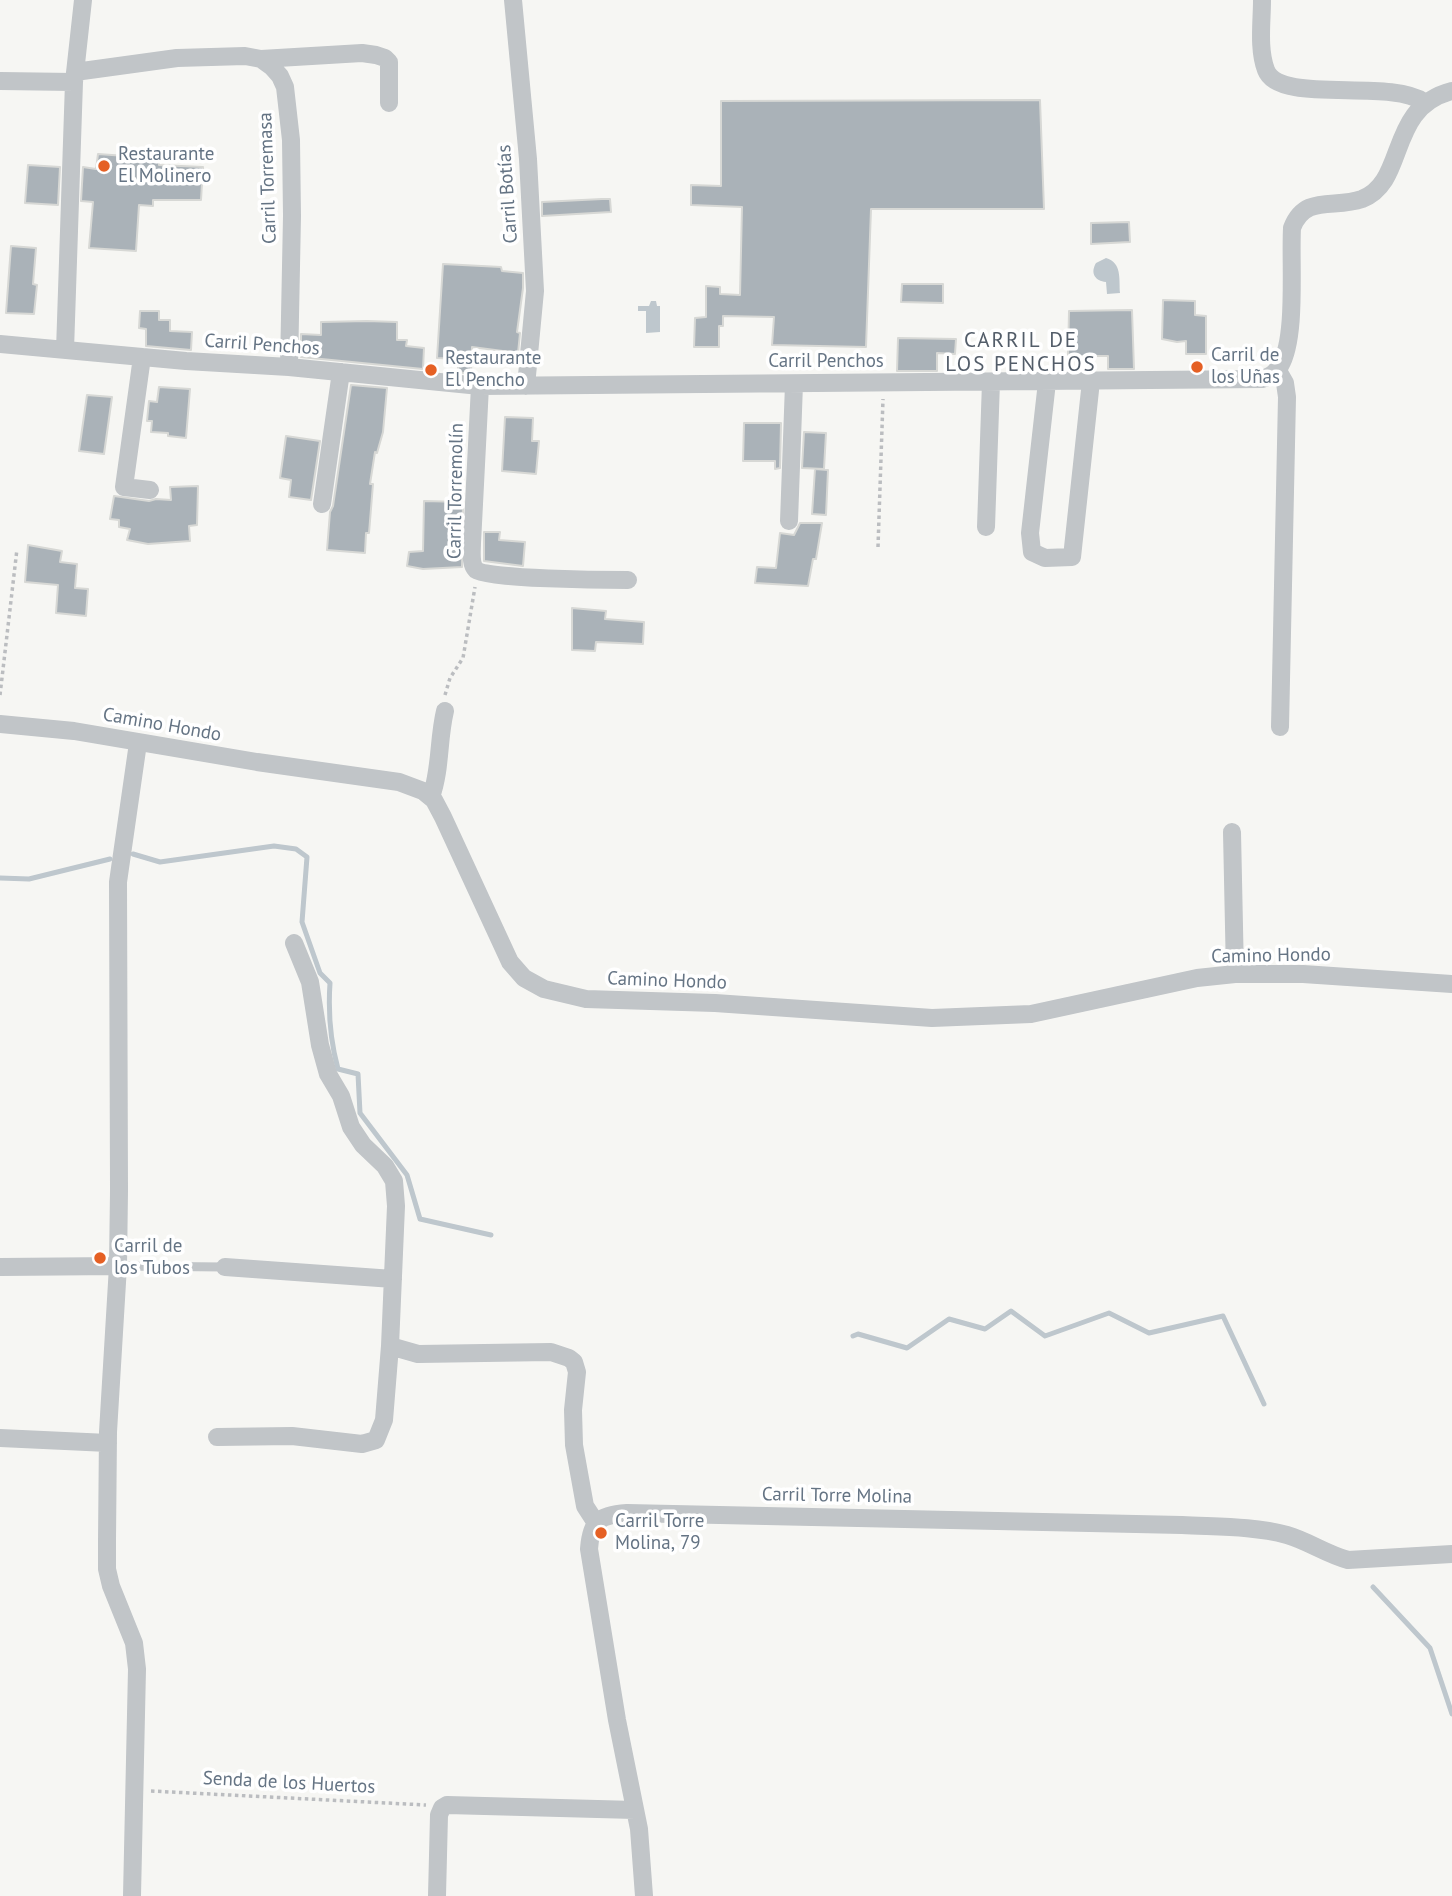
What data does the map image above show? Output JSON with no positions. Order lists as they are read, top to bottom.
{
  "streets": {
    "street": [
      "Carril Torremasa",
      "Carril Botías",
      "Carril Penchos",
      "Carril Torremolín",
      "Camino Hondo",
      "Carril Torre Molina"
    ],
    "path": ["Senda de los Huertos"]
  },
  "crossings": [
    ["Carril Torremasa", "Carril Penchos"],
    ["Carril Botías", "Carril Penchos"],
    ["Carril Penchos", "Carril Torremolín"]
  ],
  "districts": ["CARRIL DE LOS PENCHOS"],
  "places": [
    "Restaurante El Molinero",
    "Carril de los Uñas",
    "Restaurante El Pencho",
    "Carril de los Tubos",
    "Carril Torre Molina, 79"
  ]
}
